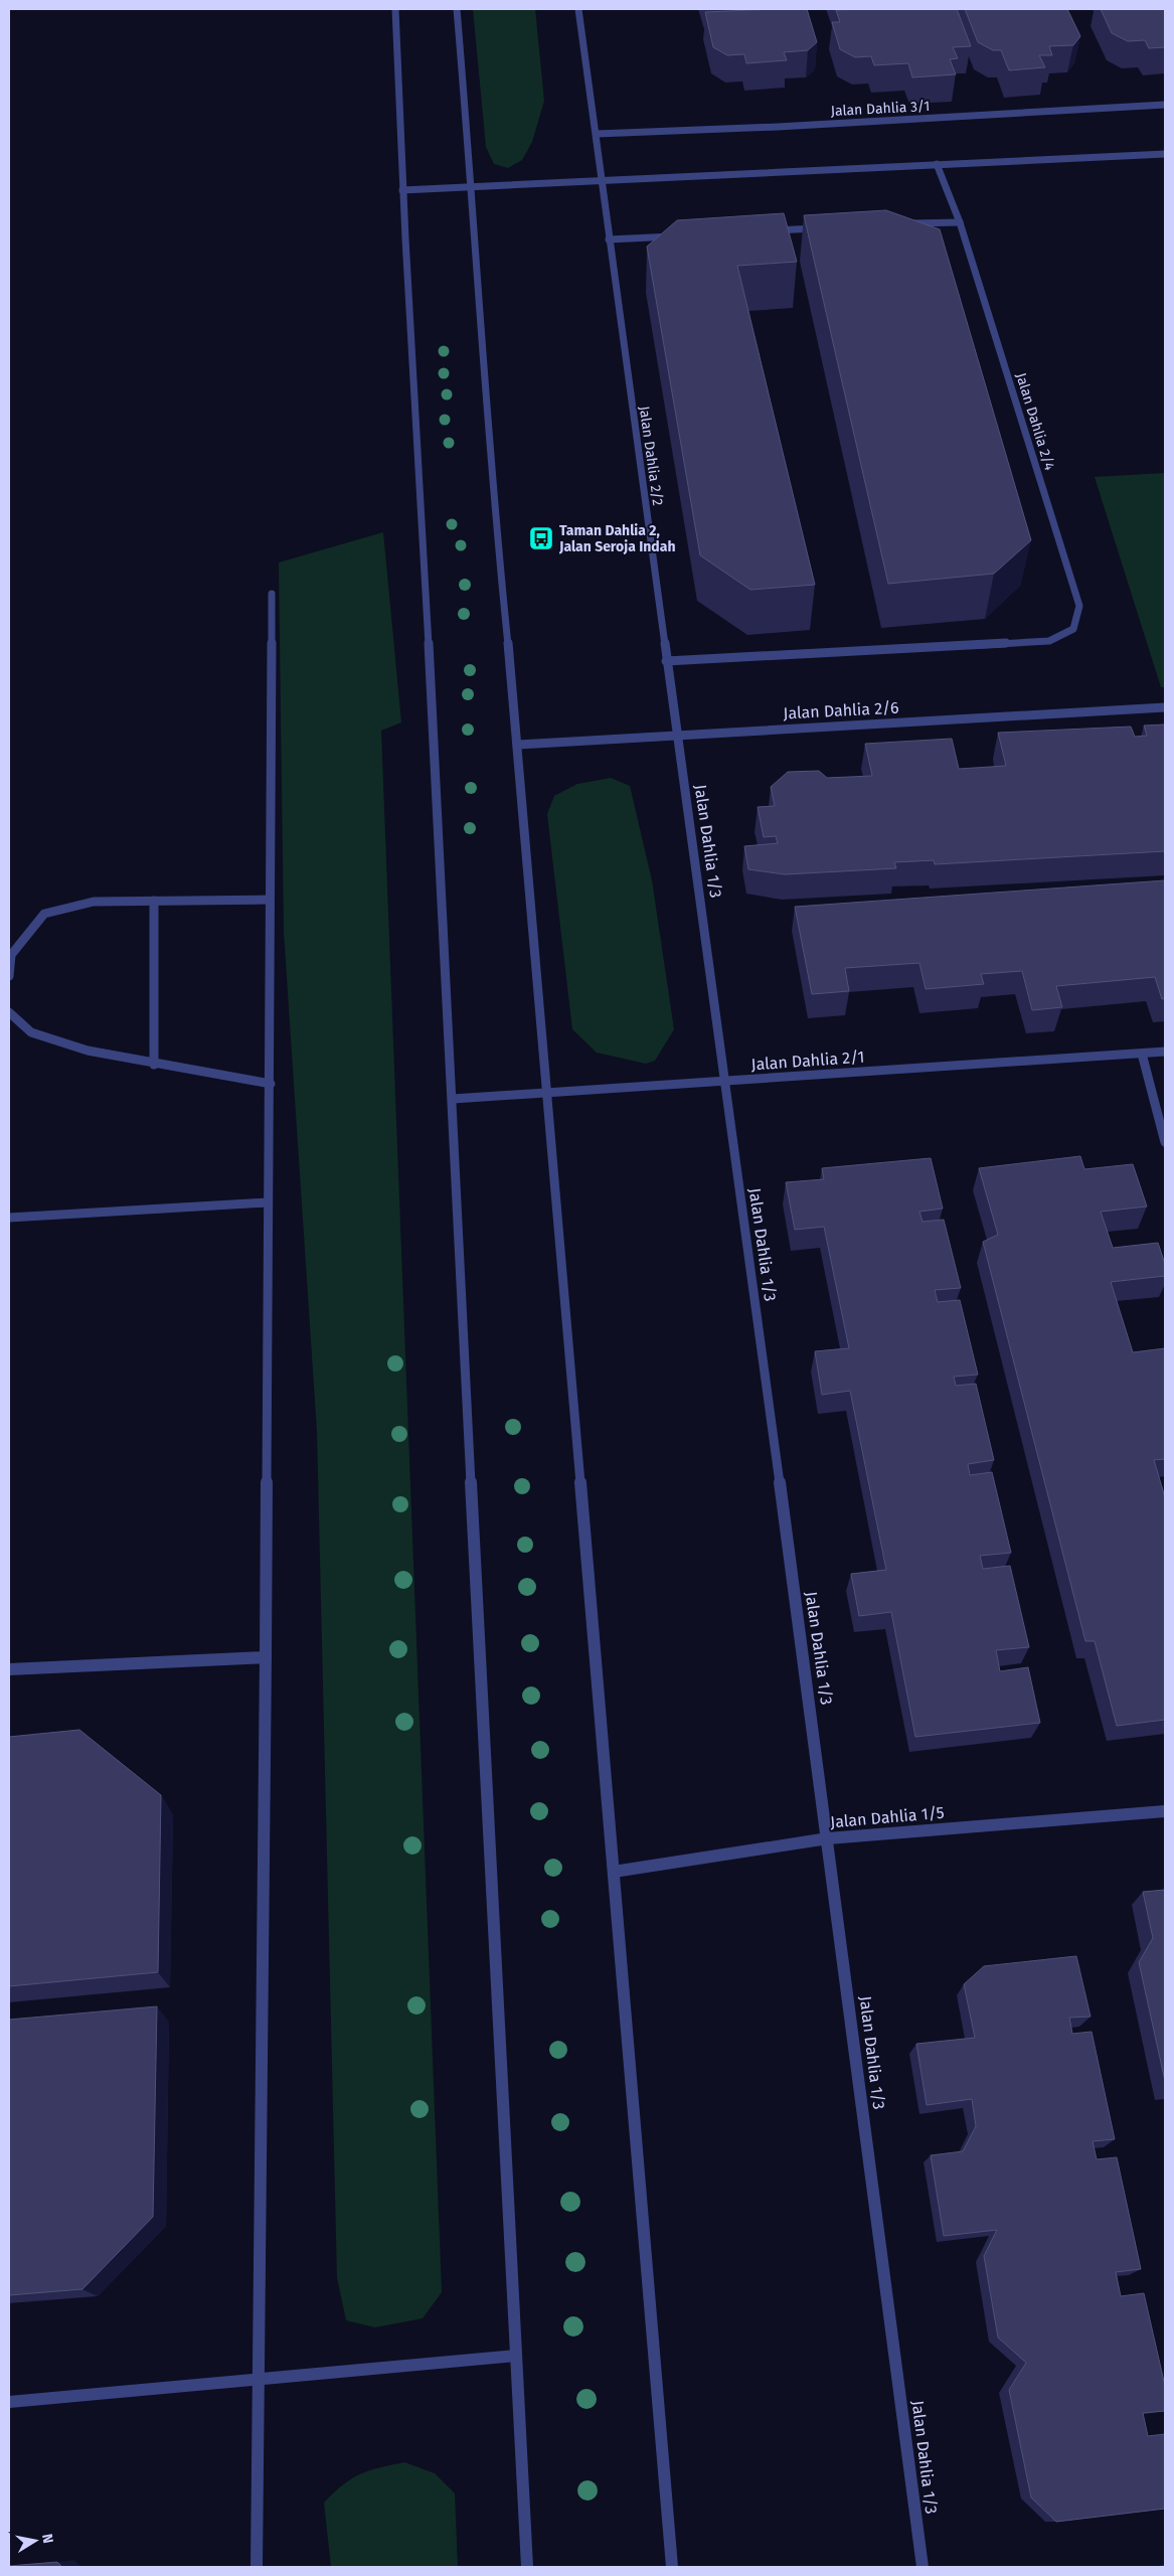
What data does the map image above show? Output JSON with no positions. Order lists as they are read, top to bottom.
{
  "streets": {
    "street": [
      "Jalan Dahlia 3/1",
      "Jalan Dahlia 2/4",
      "Jalan Dahlia 2/2",
      "Jalan Dahlia 2/6",
      "Jalan Dahlia 1/3",
      "Jalan Dahlia 2/1",
      "Jalan Dahlia 1/5"
    ]
  },
  "crossings": [
    ["Jalan Dahlia 3/1", "Jalan Dahlia 2/2"],
    ["Jalan Dahlia 2/4", "Jalan Dahlia 2/2"],
    ["Jalan Dahlia 2/2", "Jalan Dahlia 2/6"],
    ["Jalan Dahlia 2/2", "Jalan Dahlia 1/3"],
    ["Jalan Dahlia 2/6", "Jalan Dahlia 1/3"],
    ["Jalan Dahlia 1/3", "Jalan Dahlia 2/1"],
    ["Jalan Dahlia 1/3", "Jalan Dahlia 1/5"]
  ],
  "places": {
    "bus stop": ["Taman Dahlia 2, Jalan Seroja Indah"]
  },
  "north": "right"
}
